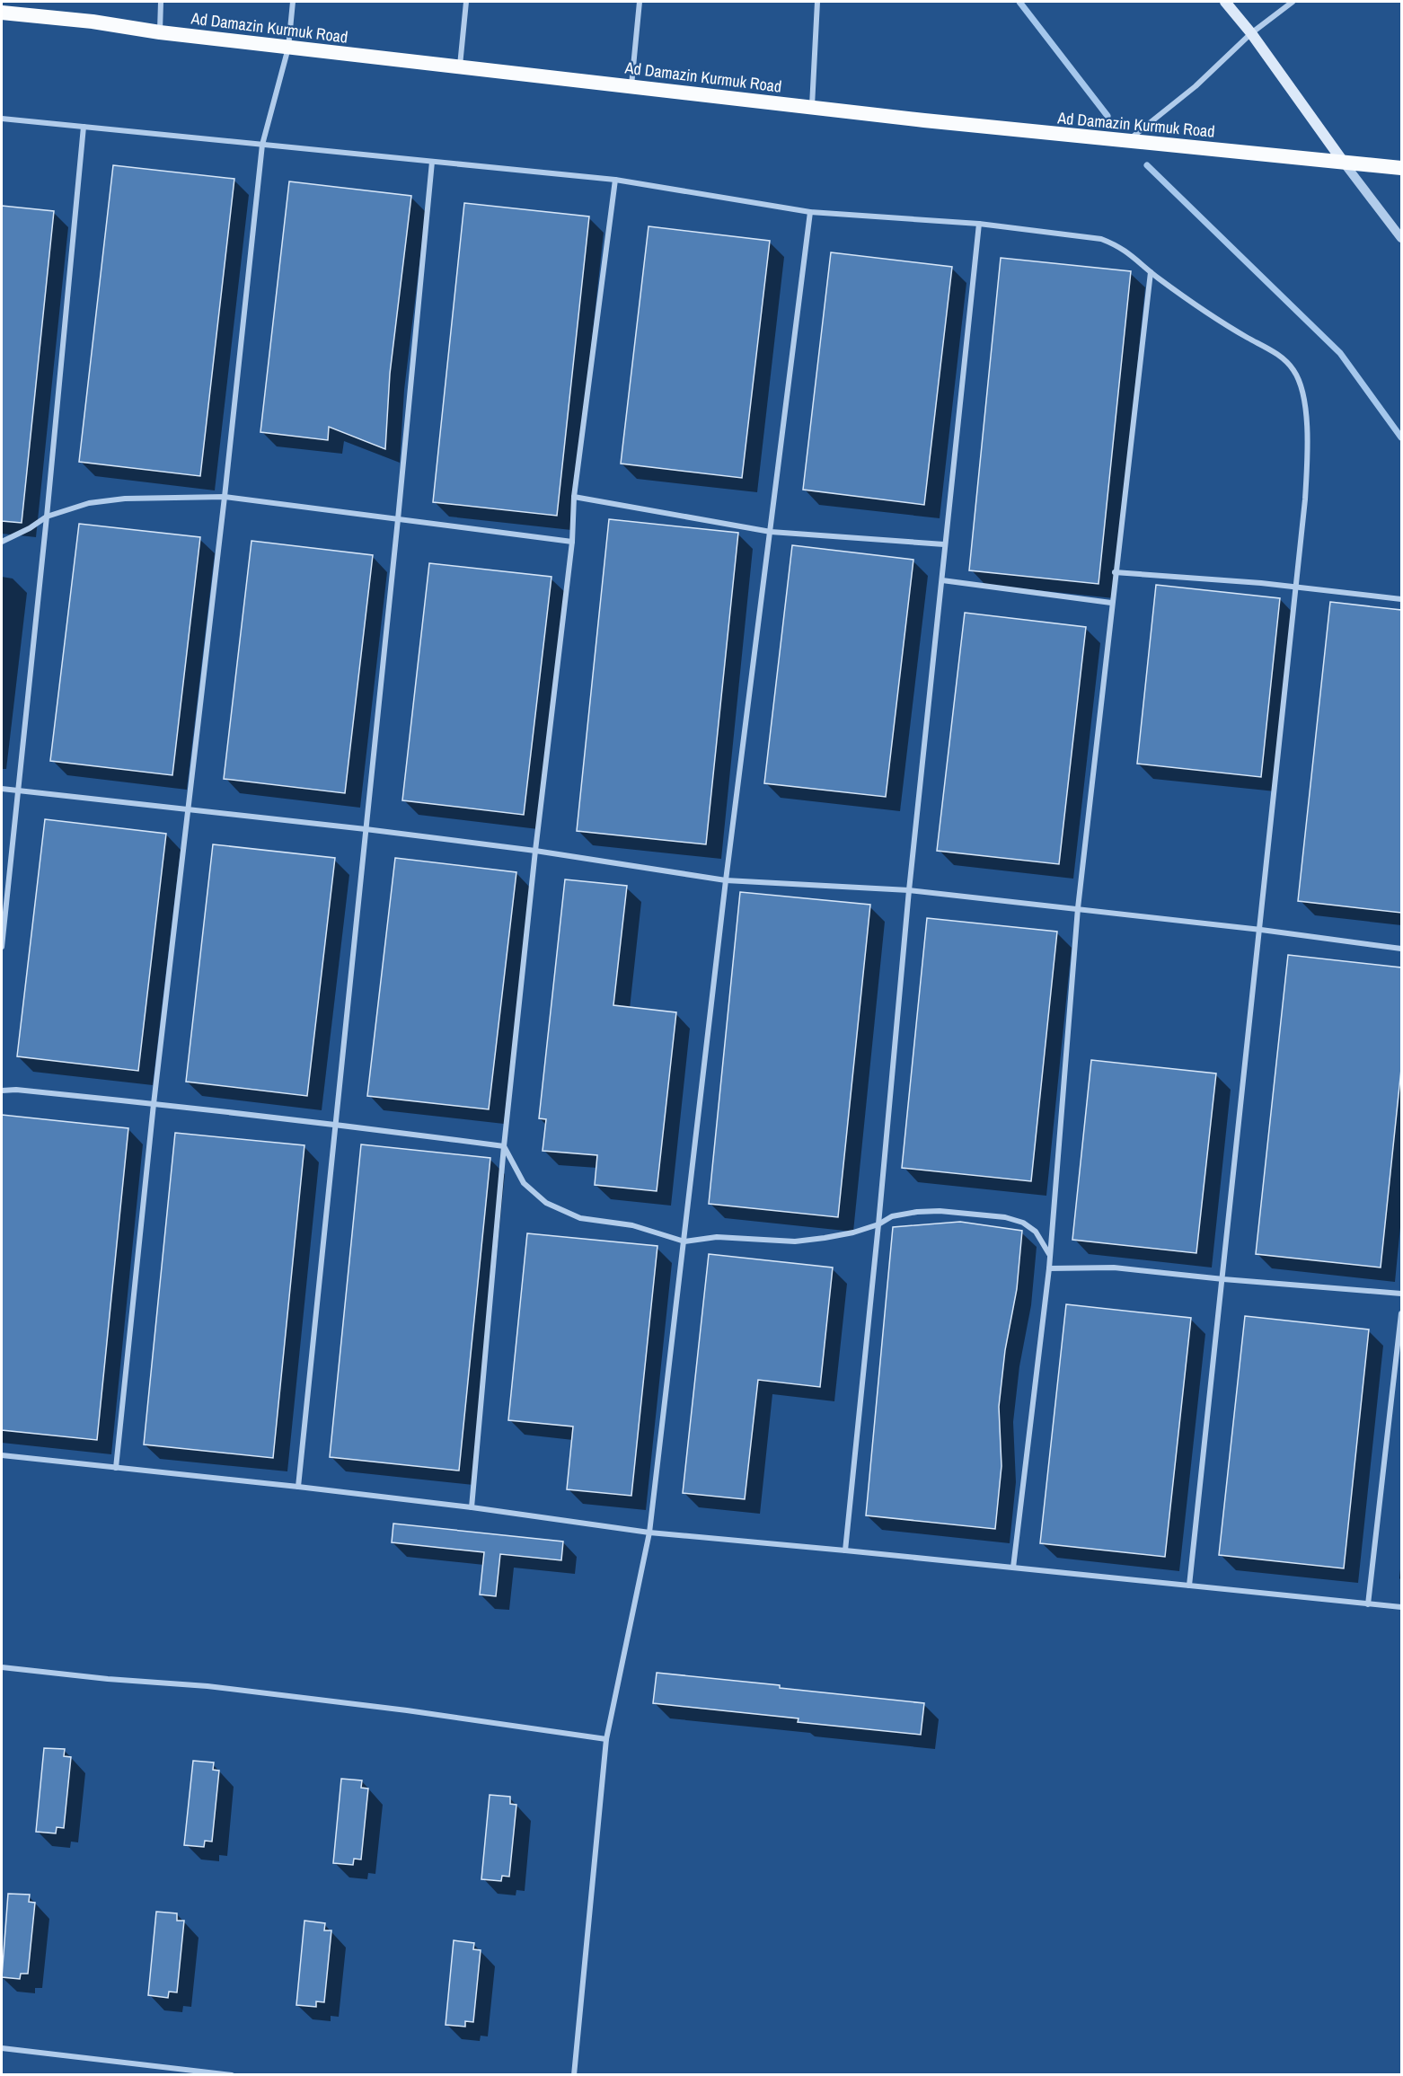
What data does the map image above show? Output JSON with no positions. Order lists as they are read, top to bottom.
{
  "streets": {
    "highway": ["Ad Damazin Kurmuk Road"]
  }
}
